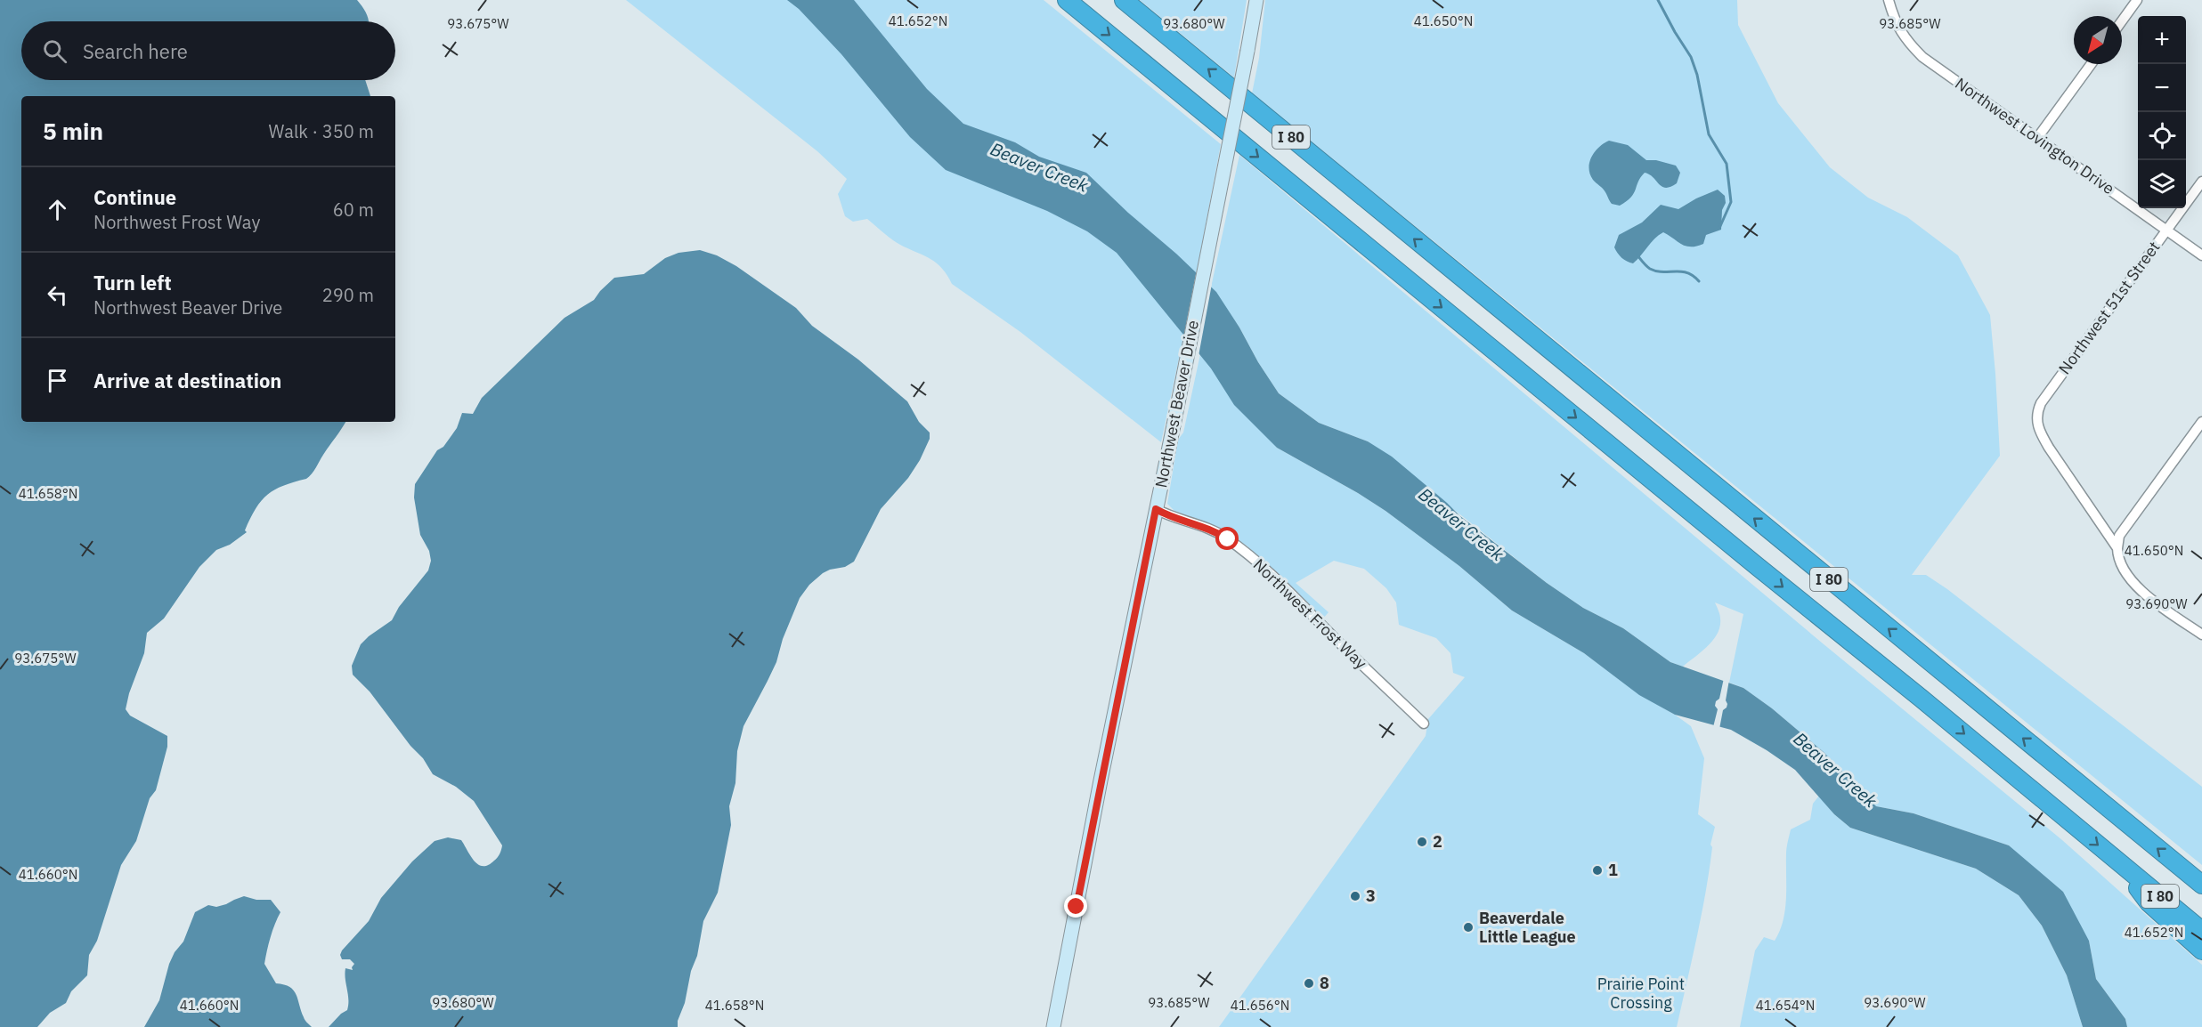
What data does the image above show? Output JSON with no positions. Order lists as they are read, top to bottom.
{
  "streets": {
    "highway": ["I 80"],
    "main road": ["Northwest Beaver Drive"],
    "street": ["Northwest Lovington Drive", "Northwest 51st Street", "Northwest Frost Way"]
  },
  "crossings": [
    ["Northwest Lovington Drive", "Northwest 51st Street"],
    ["Northwest Beaver Drive", "Northwest Frost Way"]
  ],
  "water": ["Beaver Creek"],
  "parks": ["Prairie Point Crossing"],
  "places": [
    "2",
    "1",
    "3",
    "Beaverdale Little League",
    "8"
  ],
  "north": "bottom left",
  "page": {
    "map_buttons": ["+", "−"],
    "search": "Search here",
    "heading": ["5 min", "Walk · 350 m"],
    "list": [
      ["Continue", "Northwest Frost Way", "60 m"],
      ["Turn left", "Northwest Beaver Drive", "290 m"],
      "Arrive at destination"
    ]
  },
  "coordinates": [
    "41.652°N",
    "41.650°N",
    "93.675°W",
    "93.680°W",
    "93.685°W",
    "41.658°N",
    "93.690°W",
    "41.660°N",
    "41.656°N",
    "41.654°N"
  ]
}
